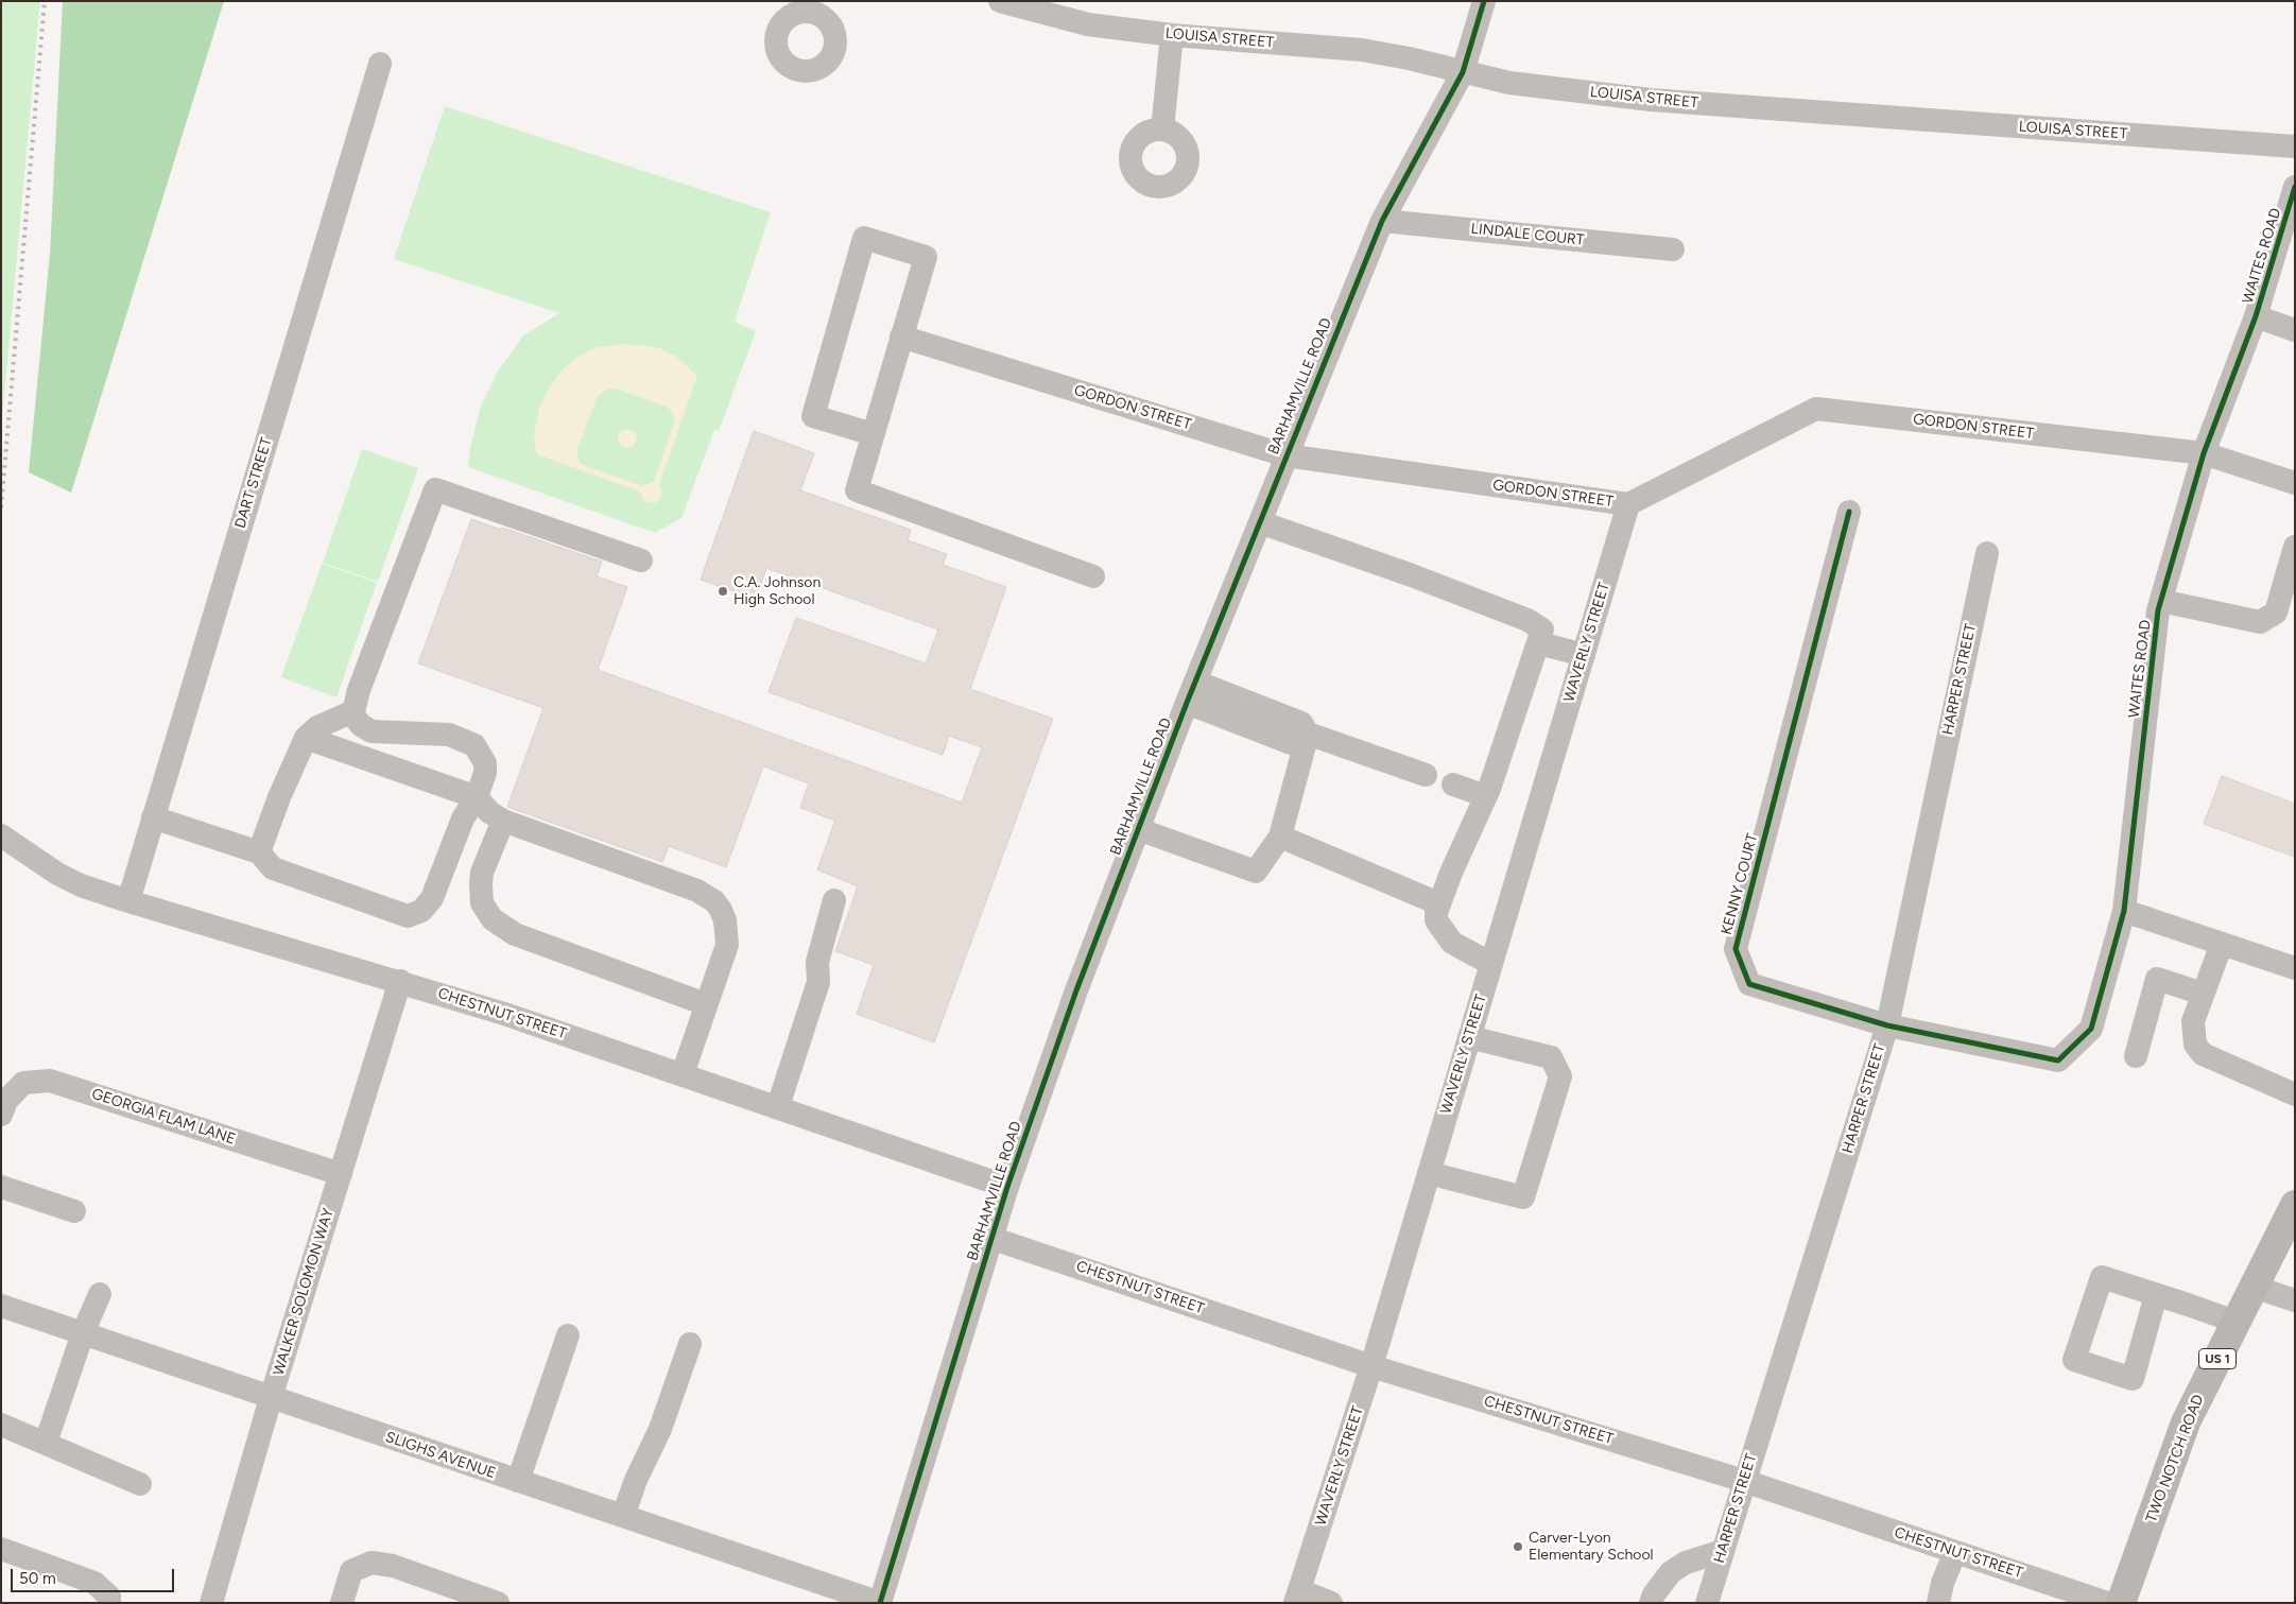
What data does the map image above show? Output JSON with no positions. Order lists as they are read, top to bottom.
{
  "streets": {
    "main road": ["US 1", "TWO NOTCH ROAD"],
    "street": [
      "LOUISA STREET",
      "LINDALE COURT",
      "WAITES ROAD",
      "BARHAMVILLE ROAD",
      "GORDON STREET",
      "DART STREET",
      "WAVERLY STREET",
      "HARPER STREET",
      "KENNY COURT",
      "CHESTNUT STREET",
      "GEORGIA FLAM LANE",
      "WALKER SOLOMON WAY",
      "SLIGHS AVENUE"
    ]
  },
  "crossings": [
    ["LOUISA STREET", "BARHAMVILLE ROAD"],
    ["LINDALE COURT", "BARHAMVILLE ROAD"],
    ["WAITES ROAD", "GORDON STREET"],
    ["WAITES ROAD", "KENNY COURT"],
    ["BARHAMVILLE ROAD", "GORDON STREET"],
    ["BARHAMVILLE ROAD", "CHESTNUT STREET"],
    ["BARHAMVILLE ROAD", "SLIGHS AVENUE"],
    ["GORDON STREET", "WAVERLY STREET"],
    ["DART STREET", "CHESTNUT STREET"],
    ["WAVERLY STREET", "CHESTNUT STREET"],
    ["HARPER STREET", "KENNY COURT"],
    ["HARPER STREET", "CHESTNUT STREET"],
    ["CHESTNUT STREET", "WALKER SOLOMON WAY"],
    ["GEORGIA FLAM LANE", "WALKER SOLOMON WAY"],
    ["WALKER SOLOMON WAY", "SLIGHS AVENUE"]
  ],
  "places": ["C.A. Johnson High School", "Carver-Lyon Elementary School"],
  "scale_bar": "50 m"
}
